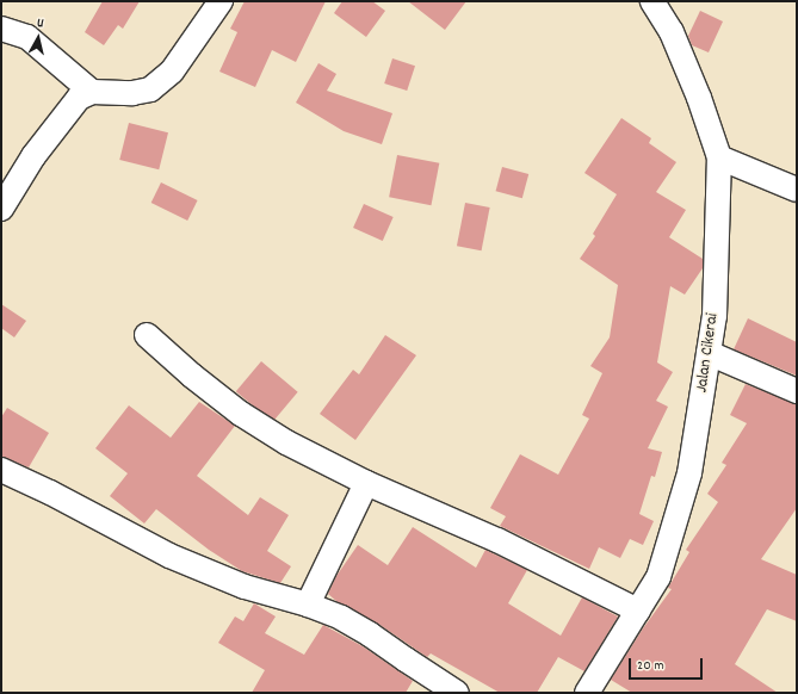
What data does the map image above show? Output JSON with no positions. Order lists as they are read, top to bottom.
{
  "streets": {
    "street": ["Jalan Cikerai"]
  },
  "scale_bar": "20 m",
  "north": "top"
}
